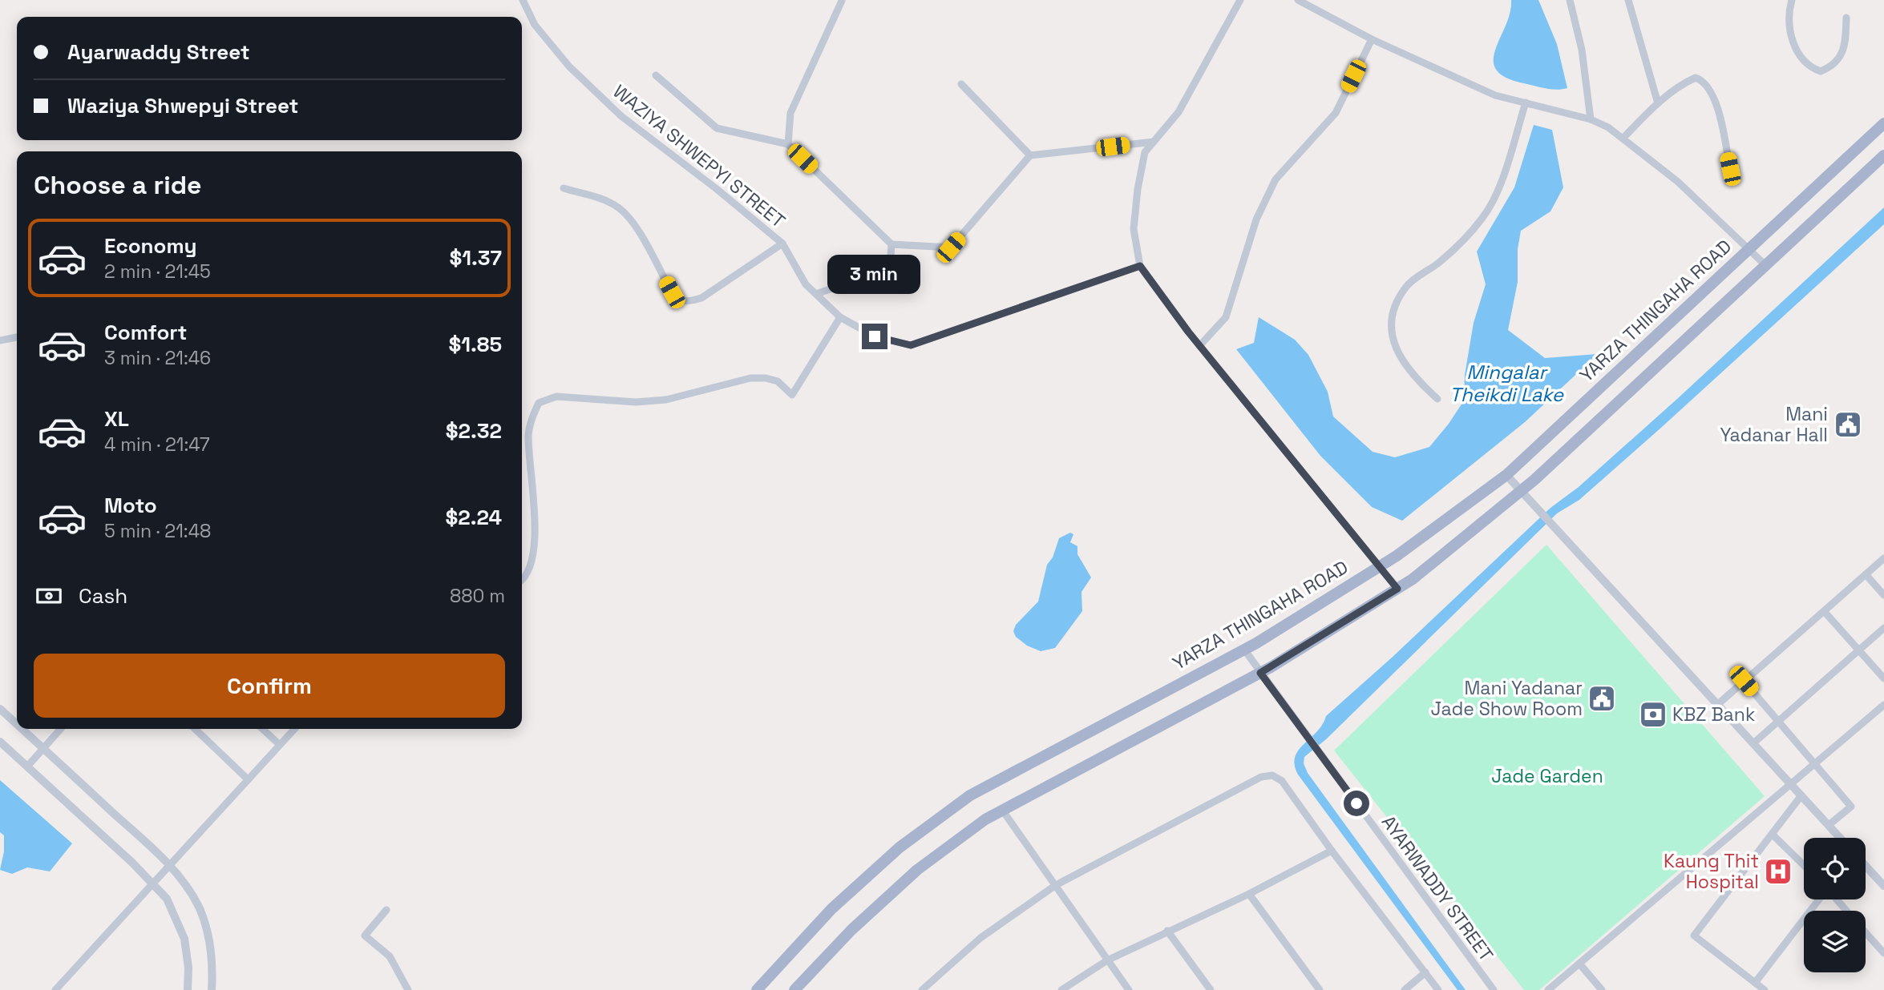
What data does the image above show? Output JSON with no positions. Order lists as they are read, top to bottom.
{
  "streets": {
    "main road": ["YARZA THINGAHA ROAD"],
    "street": ["WAZIYA SHWEPYI STREET", "AYARWADDY STREET"]
  },
  "water": ["Mingalar Theikdi Lake"],
  "parks": ["Jade Garden"],
  "places": {
    "public building": ["Mani Yadanar Hall", "Mani Yadanar Jade Show Room"],
    "bank": ["KBZ Bank"],
    "hospital": ["Kaung Thit Hospital"]
  },
  "page": {
    "banner": ["Ayarwaddy Street", "Waziya Shwepyi Street"],
    "heading": "Choose a ride",
    "list": [
      {
        "name": "Economy",
        "note": "2 min · 21:45",
        "value": "$1.37"
      },
      {
        "name": "Comfort",
        "note": "3 min · 21:46",
        "value": "$1.85"
      },
      {
        "name": "XL",
        "note": "4 min · 21:47",
        "value": "$2.32"
      },
      {
        "name": "Moto",
        "note": "5 min · 21:48",
        "value": "$2.24"
      }
    ],
    "bubble": "3 min",
    "pay": ["Cash", "880 m"],
    "buttons": "Confirm"
  }
}
